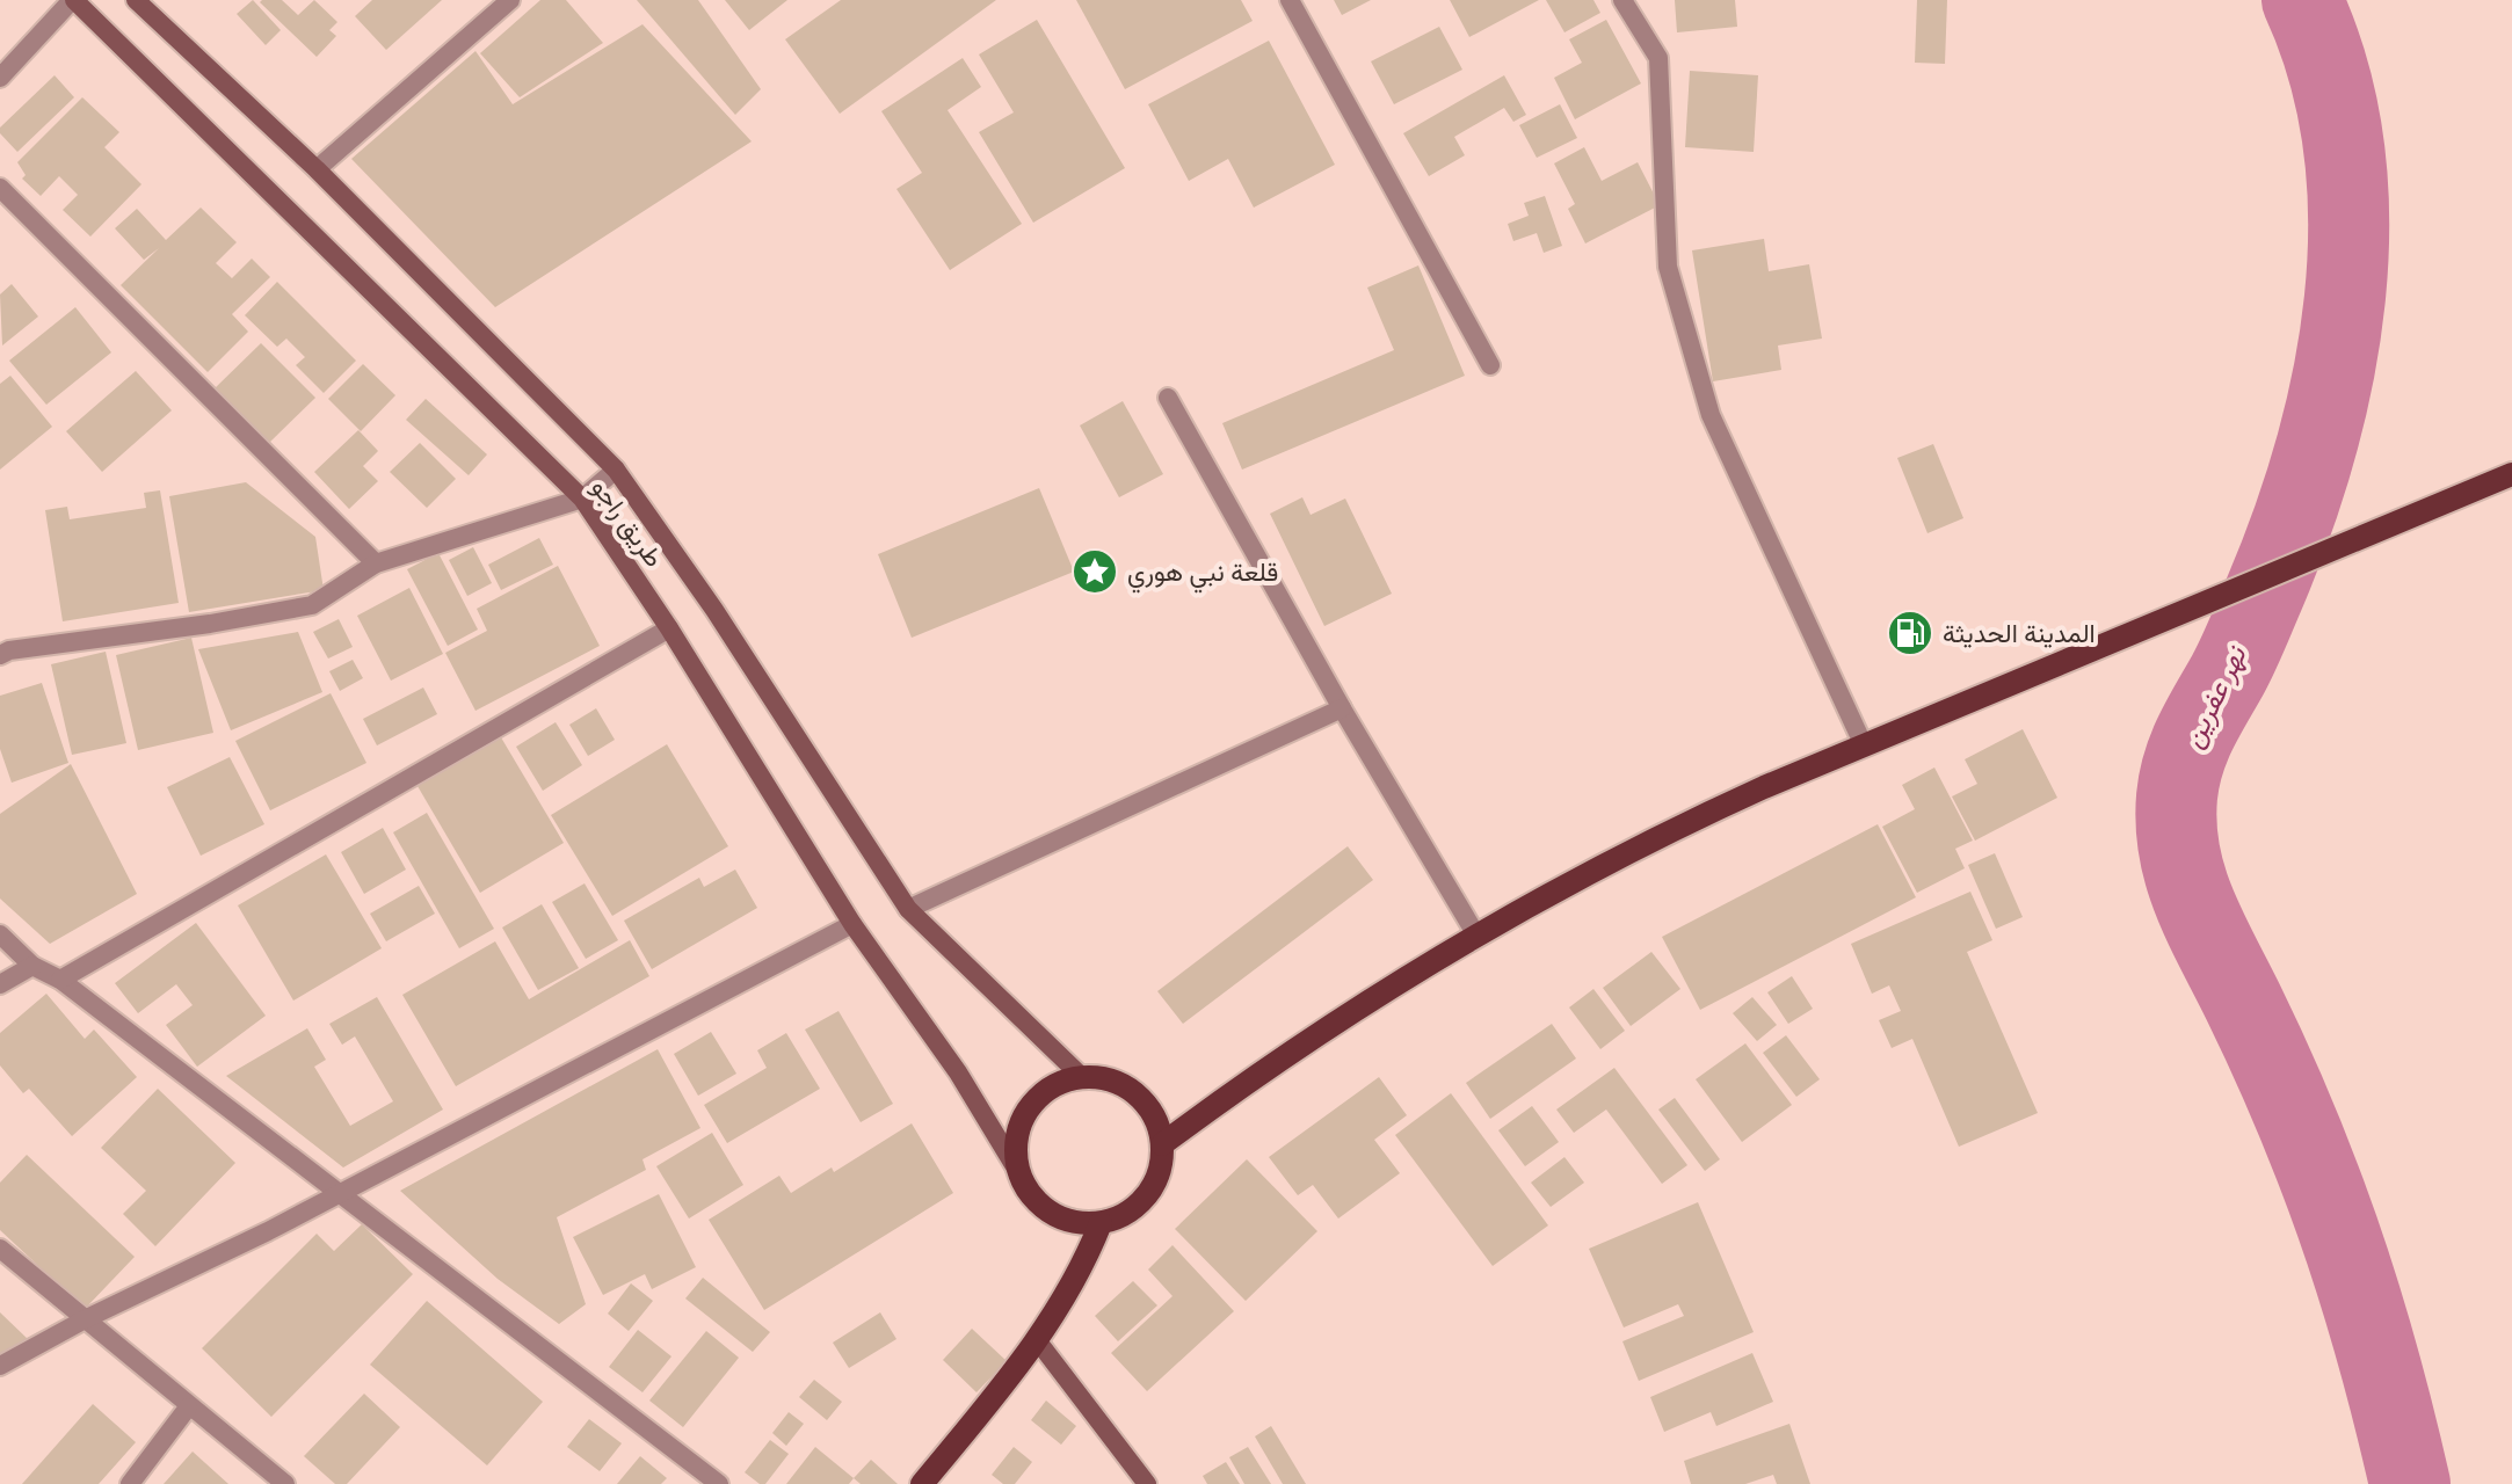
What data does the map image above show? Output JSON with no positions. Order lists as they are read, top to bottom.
{
  "streets": {
    "main road": ["طريق راجو"]
  },
  "water": ["نهر عفرين"],
  "places": {
    "place": ["قلعة نبي هوري"],
    "fuel station": ["المدينة الحديثة"]
  }
}
